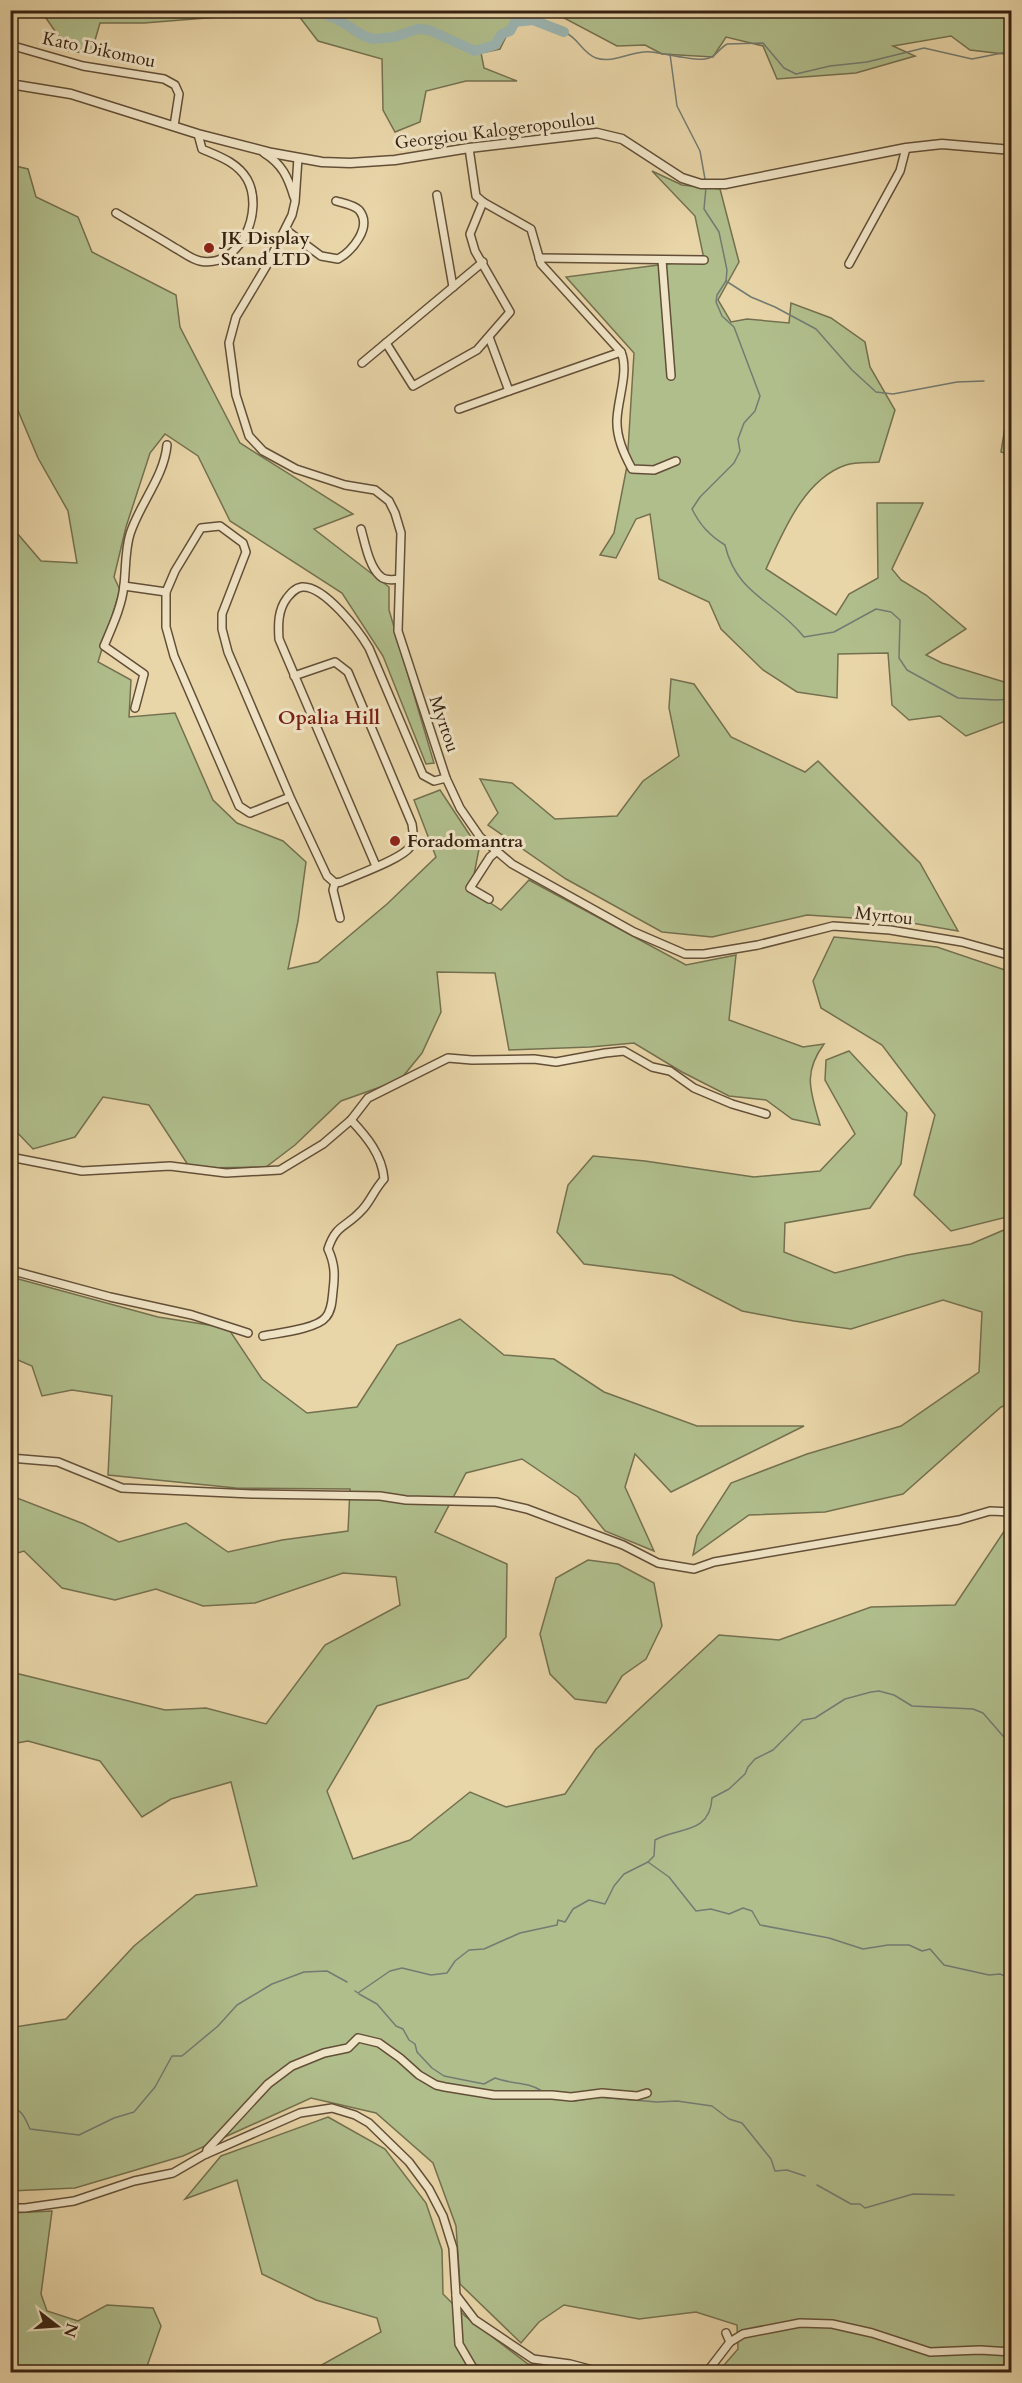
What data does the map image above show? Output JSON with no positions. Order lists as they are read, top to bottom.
{
  "streets": {
    "street": ["Kato Dikomou", "Georgiou Kalogeropoulou", "Myrtou"]
  },
  "crossings": [
    ["Kato Dikomou", "Georgiou Kalogeropoulou"],
    ["Georgiou Kalogeropoulou", "Myrtou"]
  ],
  "districts": ["Opalia Hill"],
  "places": ["JK Display Stand LTD", "Foradomantra"],
  "north": "right"
}
